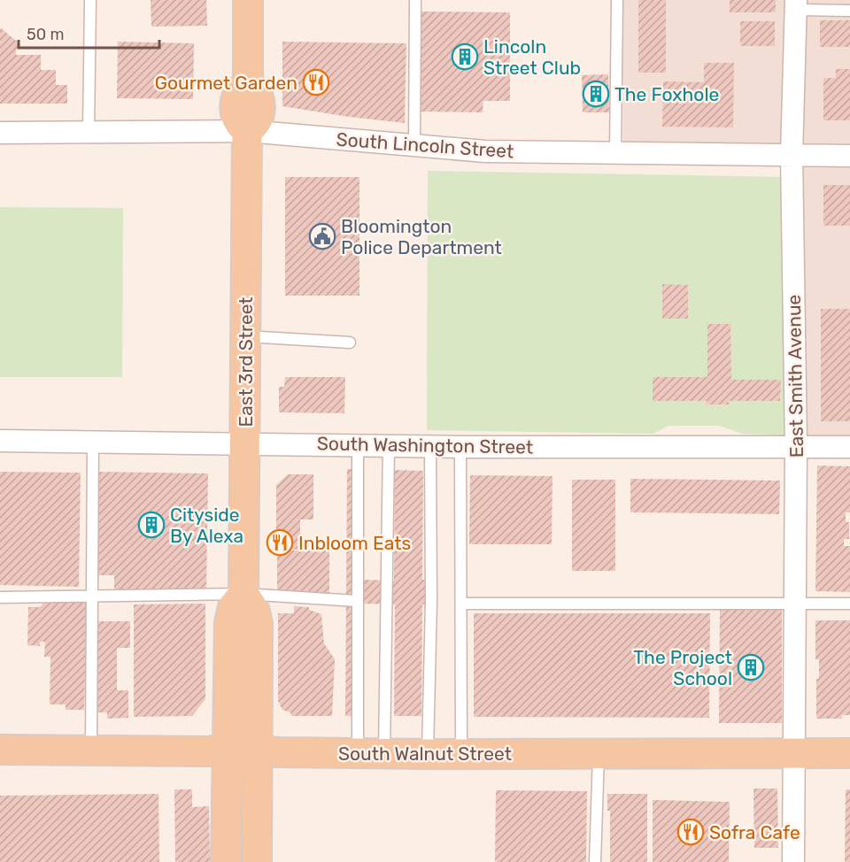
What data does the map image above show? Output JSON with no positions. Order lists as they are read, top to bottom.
{
  "streets": {
    "main road": ["East 3rd Street", "South Walnut Street"],
    "street": ["South Lincoln Street", "East Smith Avenue", "South Washington Street"]
  },
  "crossings": [
    ["South Lincoln Street", "East 3rd Street"],
    ["South Lincoln Street", "East Smith Avenue"],
    ["East 3rd Street", "South Washington Street"],
    ["East 3rd Street", "South Walnut Street"],
    ["East Smith Avenue", "South Washington Street"],
    ["East Smith Avenue", "South Walnut Street"]
  ],
  "places": {
    "building": [
      "Lincoln Street Club",
      "The Foxhole",
      "Cityside By Alexa",
      "The Project School"
    ],
    "restaurant": ["Gourmet Garden", "Inbloom Eats", "Sofra Cafe"],
    "public building": ["Bloomington Police Department"]
  },
  "scale_bar": "50 m"
}
